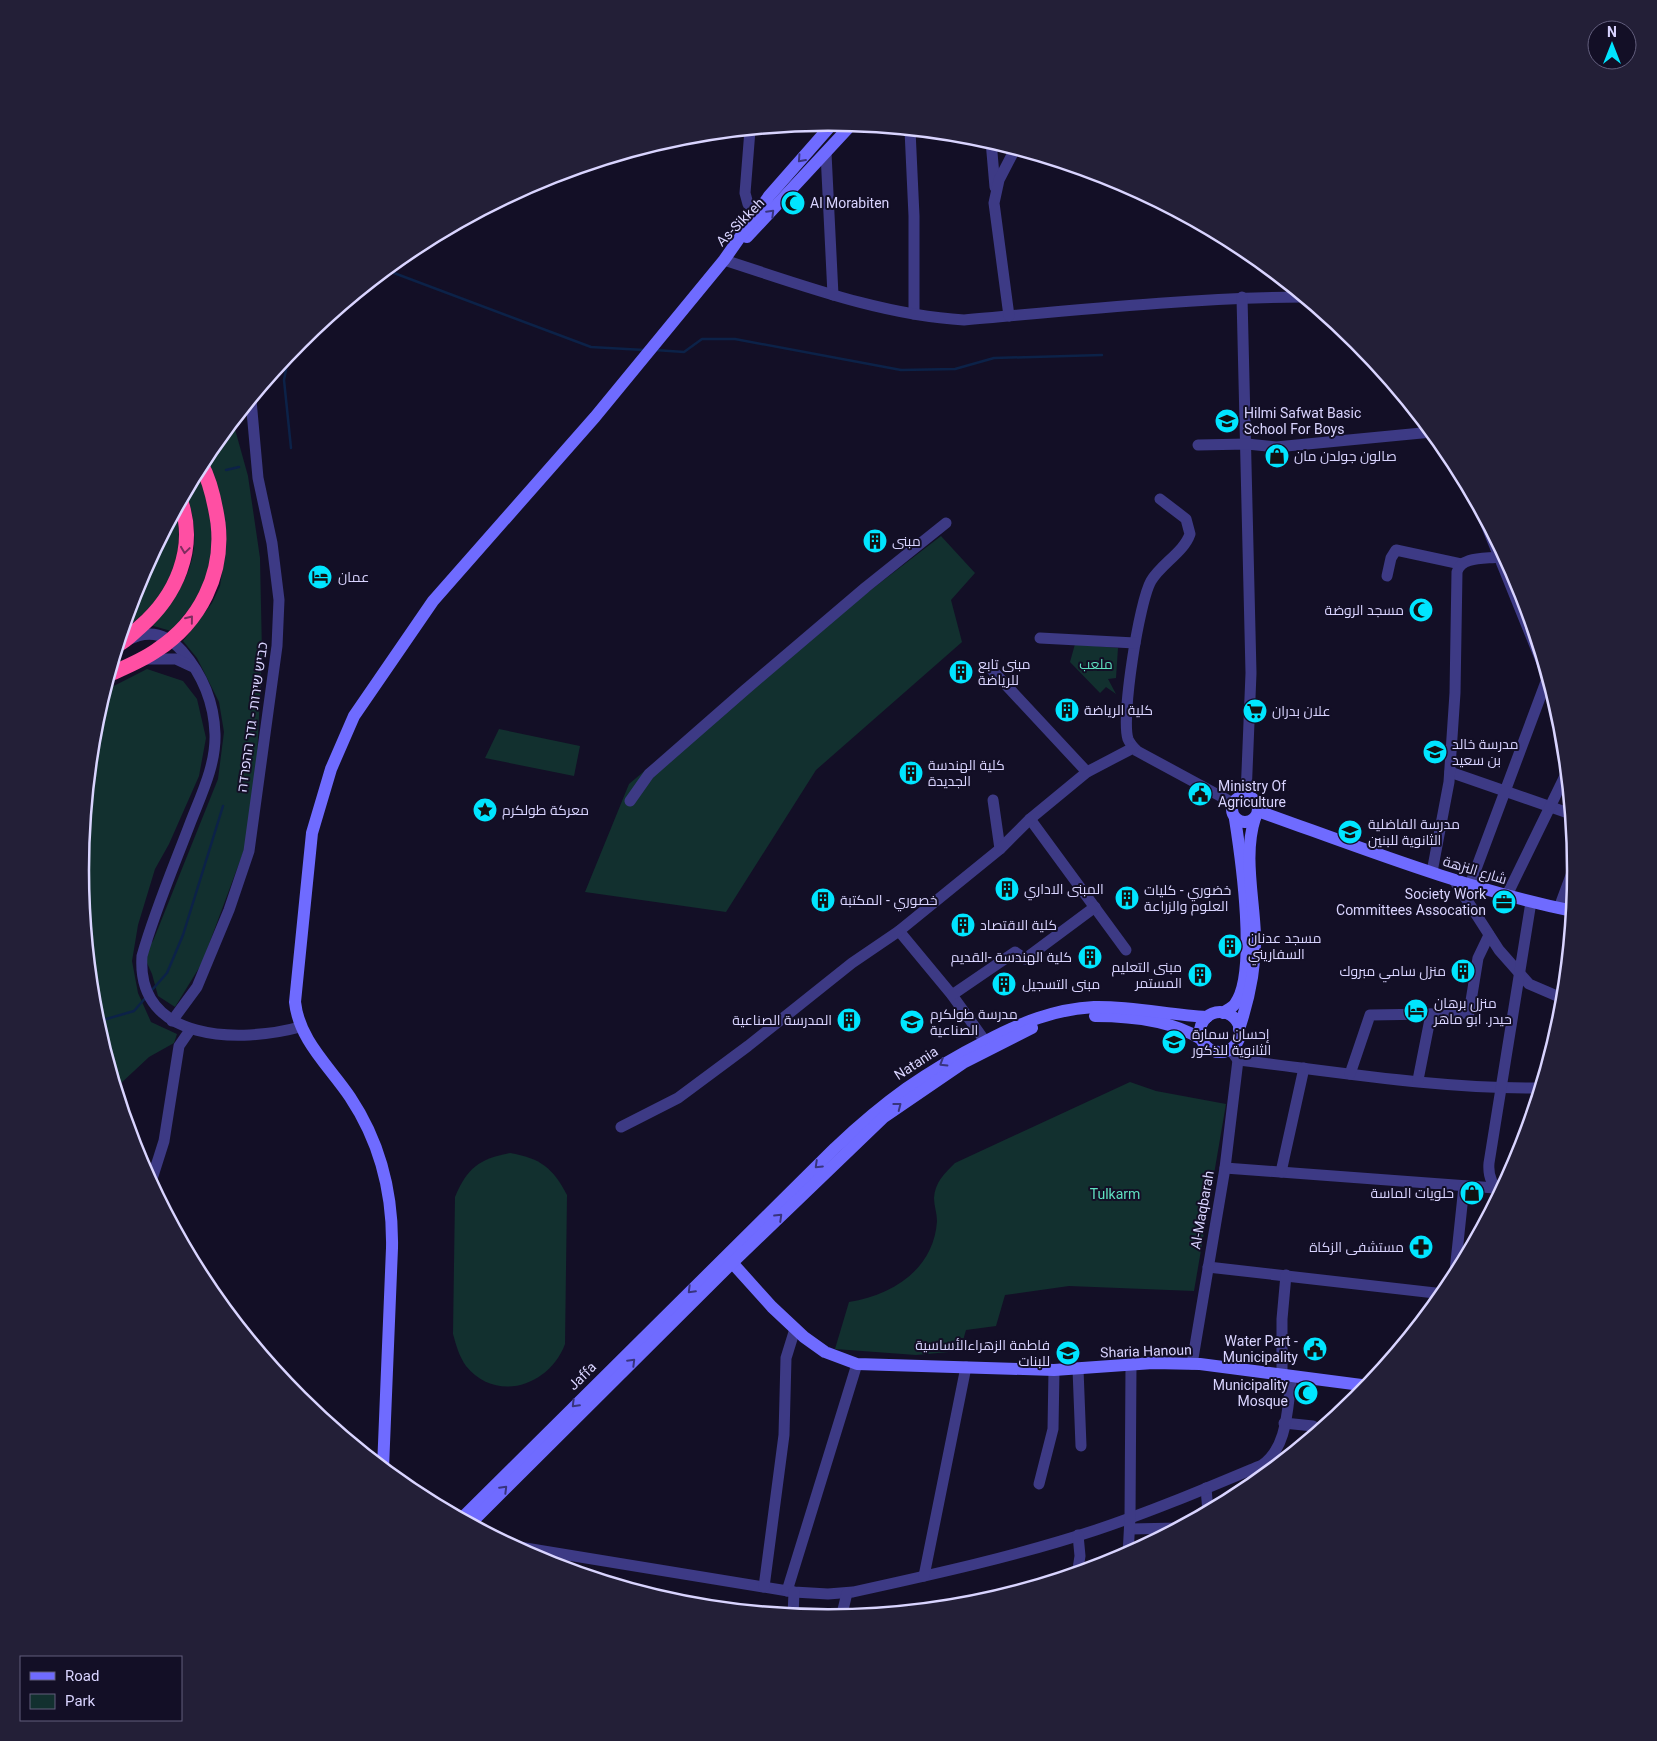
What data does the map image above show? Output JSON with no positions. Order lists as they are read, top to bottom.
{
  "streets": {
    "street": [
      "As-Sikkeh",
      "כביש שירות - גדר ההפרדה",
      "شارع النزهة",
      "Natania",
      "Al-Maqbarah",
      "Sharia Hanoun",
      "Jaffa"
    ]
  },
  "crossings": [
    ["Natania", "Al-Maqbarah"],
    ["Natania", "Sharia Hanoun"],
    ["Natania", "Jaffa"],
    ["Al-Maqbarah", "Sharia Hanoun"],
    ["Sharia Hanoun", "Jaffa"]
  ],
  "parks": ["ملعب", "Tulkarm"],
  "places": {
    "mosque": ["Al Morabiten", "مسجد الروضة", "Municipality Mosque"],
    "school or university": [
      "Hilmi Safwat Basic School For Boys",
      "مدرسة خالد بن سعيد",
      "مدرسة الفاضلية الثانوية للبنين",
      "مدرسة طولكرم الصناعية",
      "إحسان سمارة الثانوية للذكور",
      "فاطمة الزهراءالأساسية للبنات"
    ],
    "shop": ["صالون جولدن مان", "حلويات الماسة"],
    "building": [
      "مبنى",
      "مبنى تابع للرياضة",
      "كلية الرياضة",
      "كلية الهندسة الجديدة",
      "المبنى الاداري",
      "خضوري - كليات العلوم والزراعة",
      "خصوري - المكتبة",
      "كلية الاقتصاد",
      "مسجد عدنان السفاريني",
      "كلية الهندسة -القديم",
      "منزل سامي مبروك",
      "مبنى التعليم المستمر",
      "مبنى التسجيل",
      "المدرسة الصناعية"
    ],
    "hotel": ["عمان", "منزل برهان حيدر. ابو ماهر"],
    "supermarket": ["علان بدران"],
    "public building": ["Ministry Of Agriculture", "Water Part - Municipality"],
    "place": ["معركة طولكرم"],
    "office": ["Society Work Committees Assocation"],
    "pharmacy": ["مستشفى الزكاة"]
  },
  "legend": ["Road", "Park"],
  "north": "top"
}
